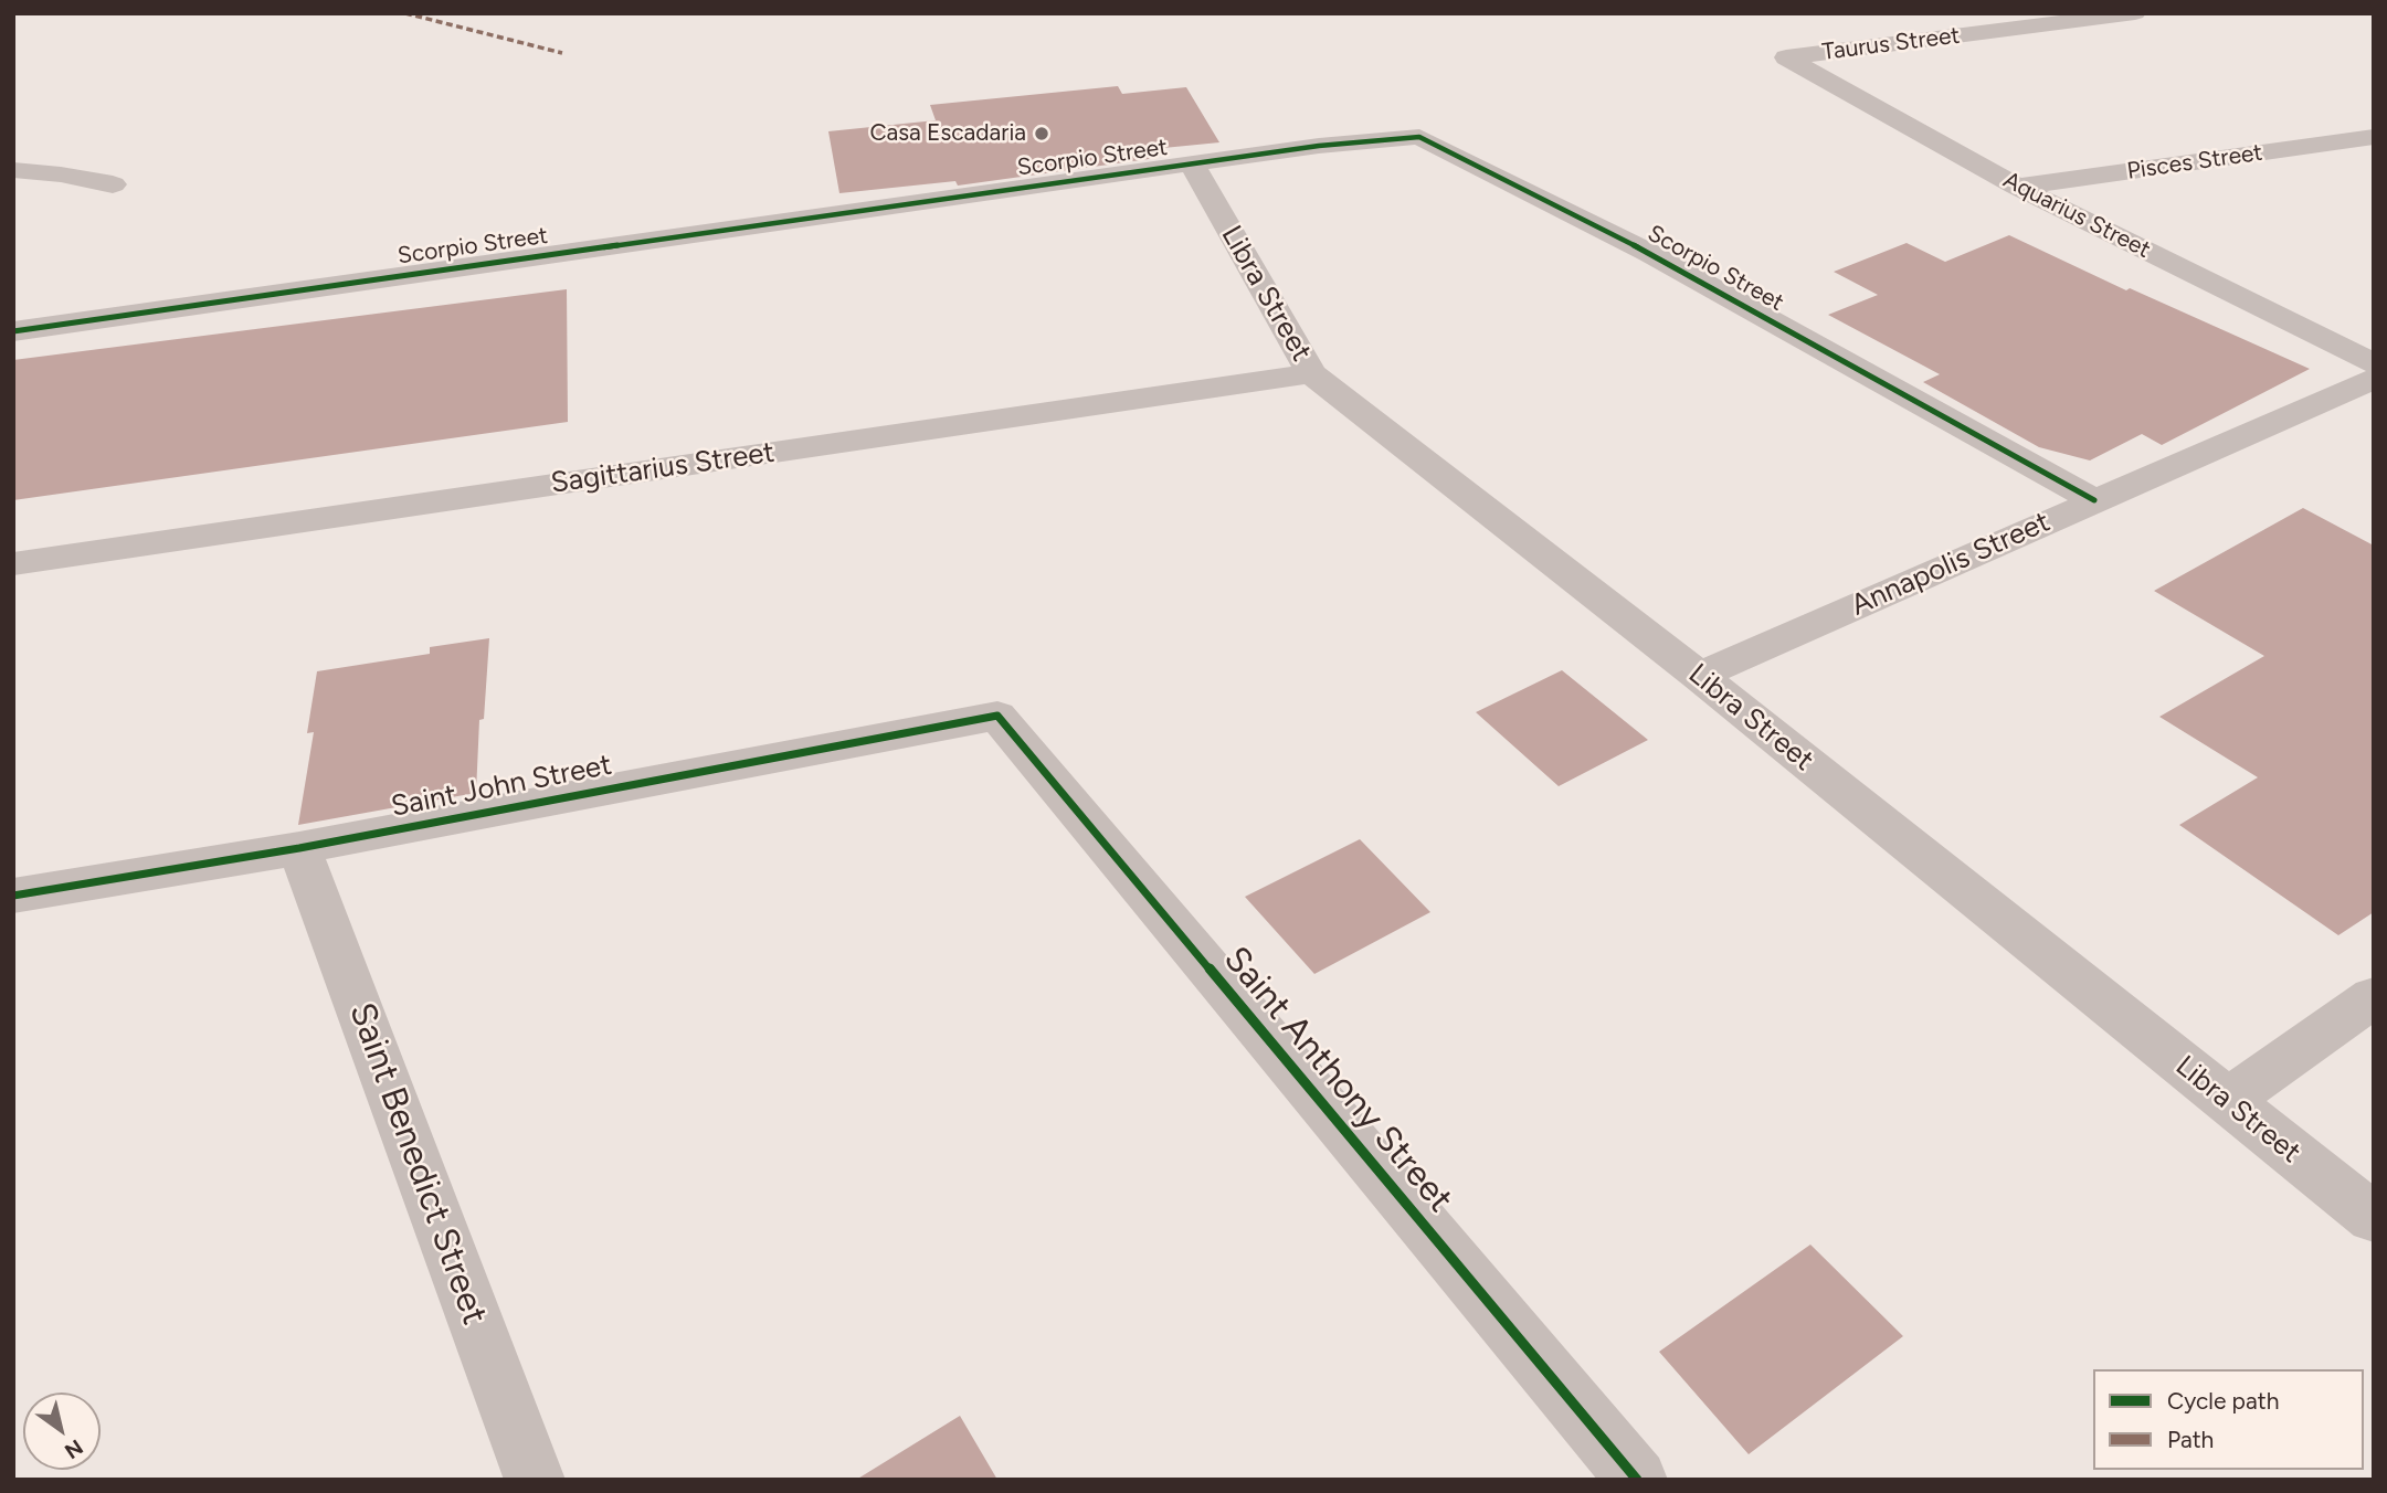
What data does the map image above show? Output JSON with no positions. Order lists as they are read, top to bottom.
{
  "streets": {
    "street": [
      "Taurus Street",
      "Scorpio Street",
      "Pisces Street",
      "Aquarius Street",
      "Libra Street",
      "Sagittarius Street",
      "Annapolis Street",
      "Saint John Street",
      "Saint Anthony Street",
      "Saint Benedict Street"
    ]
  },
  "crossings": [
    ["Taurus Street", "Aquarius Street"],
    ["Scorpio Street", "Libra Street"],
    ["Scorpio Street", "Annapolis Street"],
    ["Pisces Street", "Aquarius Street"],
    ["Libra Street", "Sagittarius Street"],
    ["Libra Street", "Annapolis Street"],
    ["Saint John Street", "Saint Anthony Street"],
    ["Saint John Street", "Saint Benedict Street"]
  ],
  "places": ["Casa Escadaria"],
  "legend": ["Cycle path", "Path"],
  "north": "bottom right"
}
